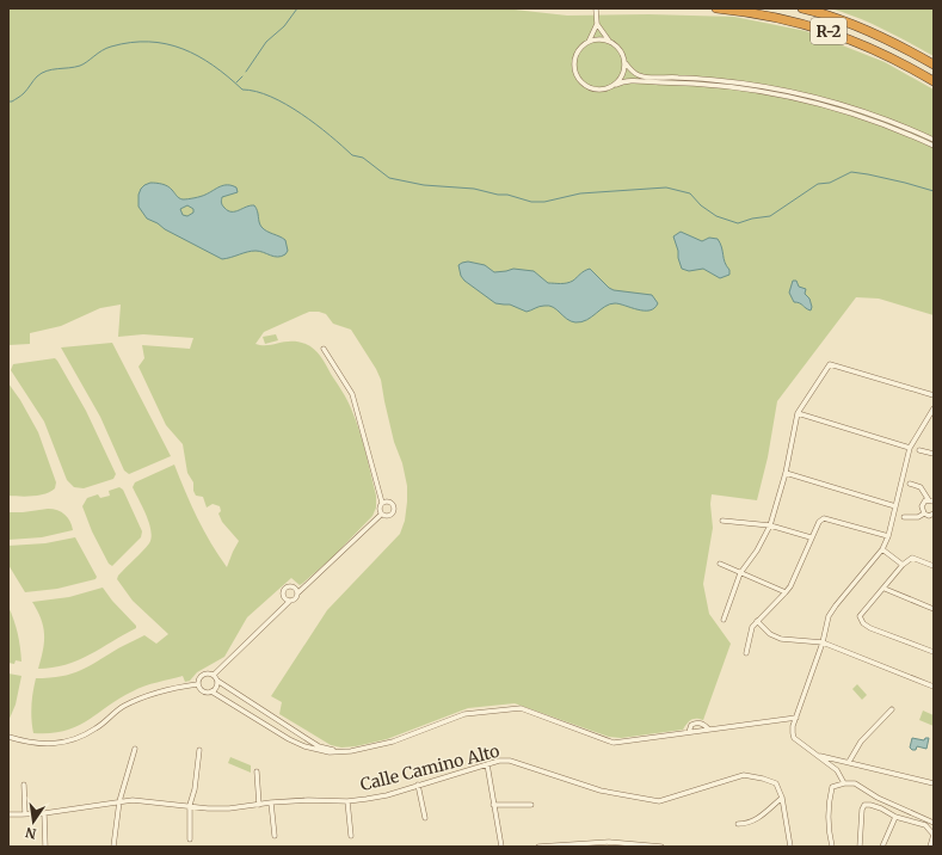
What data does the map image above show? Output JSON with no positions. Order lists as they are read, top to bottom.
{
  "streets": {
    "highway": ["R-2"],
    "street": ["Calle Camino Alto"]
  },
  "north": "bottom"
}
